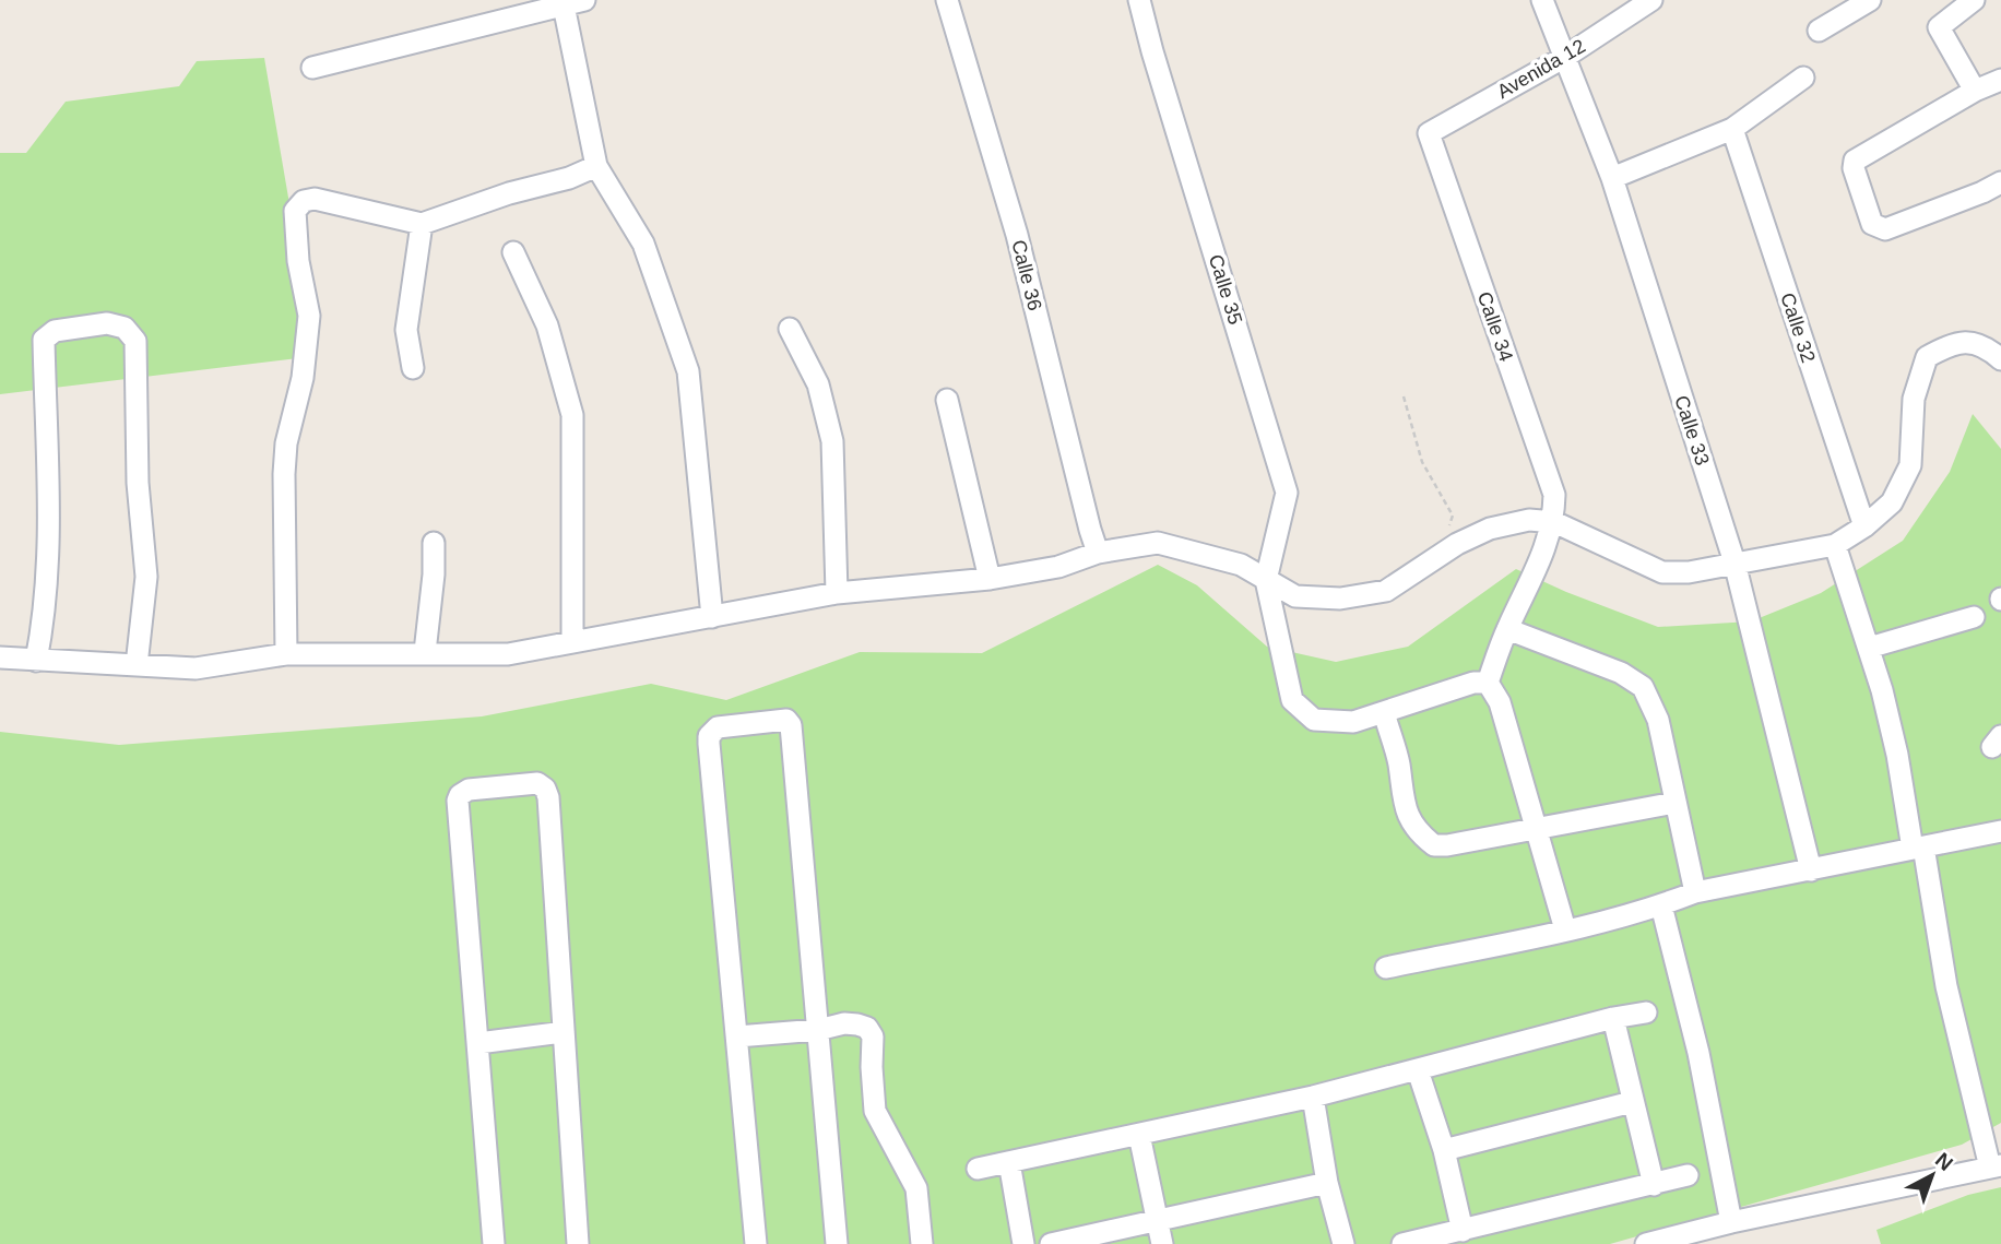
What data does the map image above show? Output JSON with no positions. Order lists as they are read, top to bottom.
{
  "streets": {
    "street": [
      "Avenida 12",
      "Calle 36",
      "Calle 35",
      "Calle 34",
      "Calle 32",
      "Calle 33"
    ]
  },
  "crossings": [
    ["Avenida 12", "Calle 34"],
    ["Avenida 12", "Calle 33"]
  ],
  "north": "top right"
}
